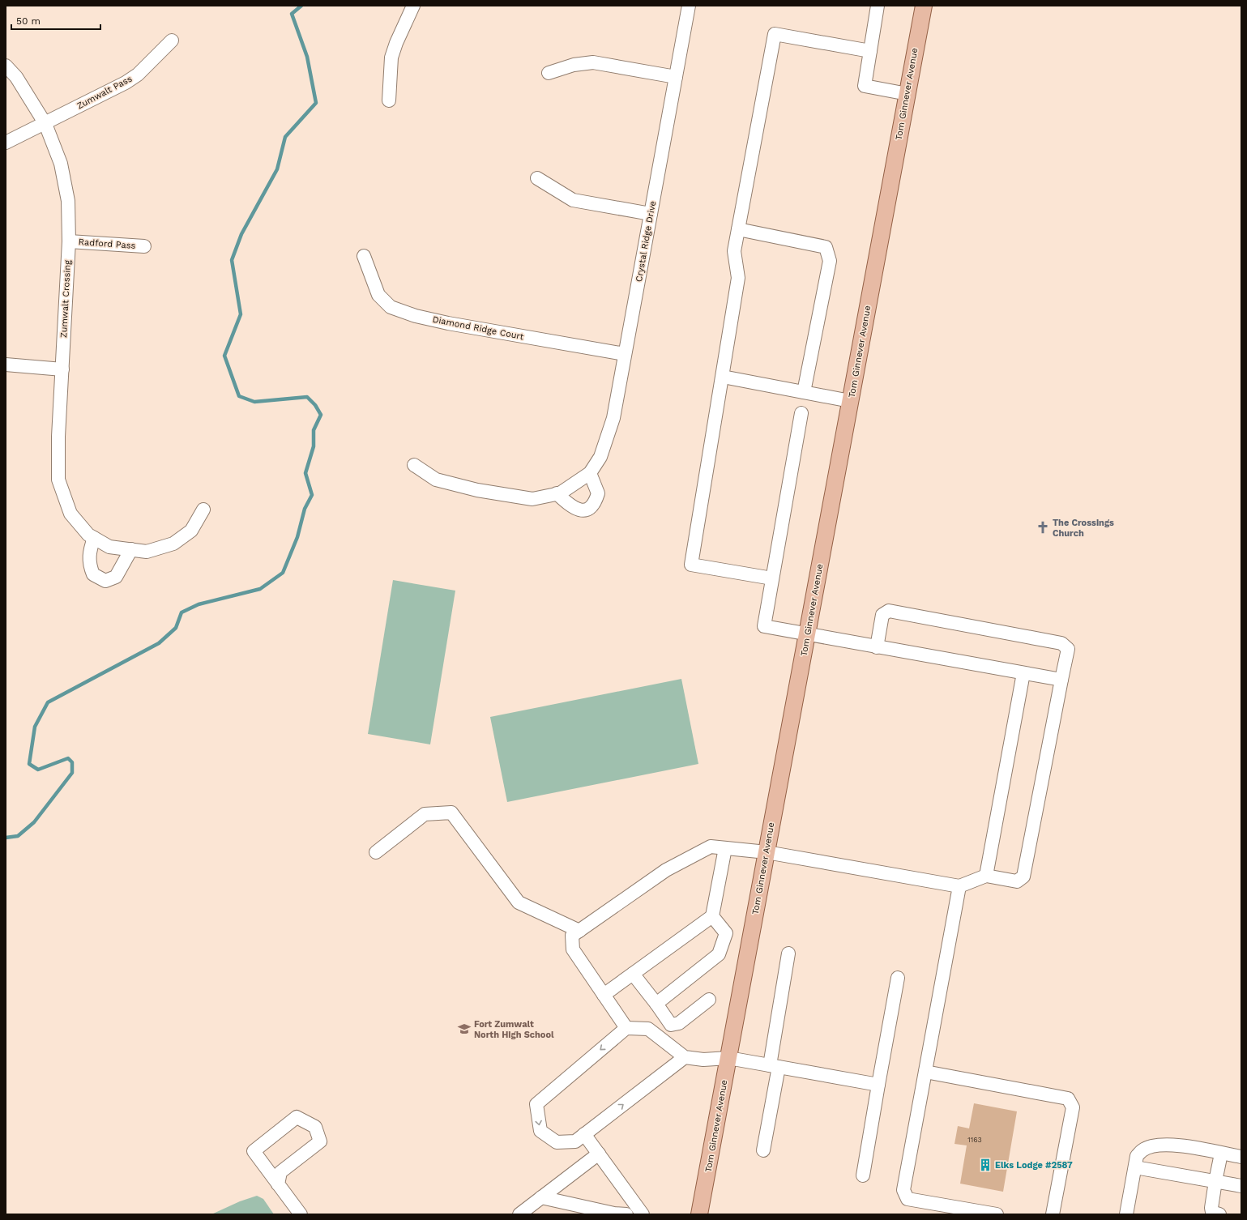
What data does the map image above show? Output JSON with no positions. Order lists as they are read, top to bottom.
{
  "streets": {
    "main road": ["Tom Ginnever Avenue"],
    "street": [
      "Zumwalt Pass",
      "Crystal Ridge Drive",
      "Radford Pass",
      "Zumwalt Crossing",
      "Diamond Ridge Court"
    ]
  },
  "crossings": [
    ["Zumwalt Pass", "Zumwalt Crossing"],
    ["Crystal Ridge Drive", "Diamond Ridge Court"],
    ["Radford Pass", "Zumwalt Crossing"]
  ],
  "places": {
    "church": ["The Crossings Church"],
    "school or university": ["Fort Zumwalt North High School"],
    "building": ["Elks Lodge #2587"]
  },
  "house_numbers": ["1163"],
  "scale_bar": "50 m"
}
